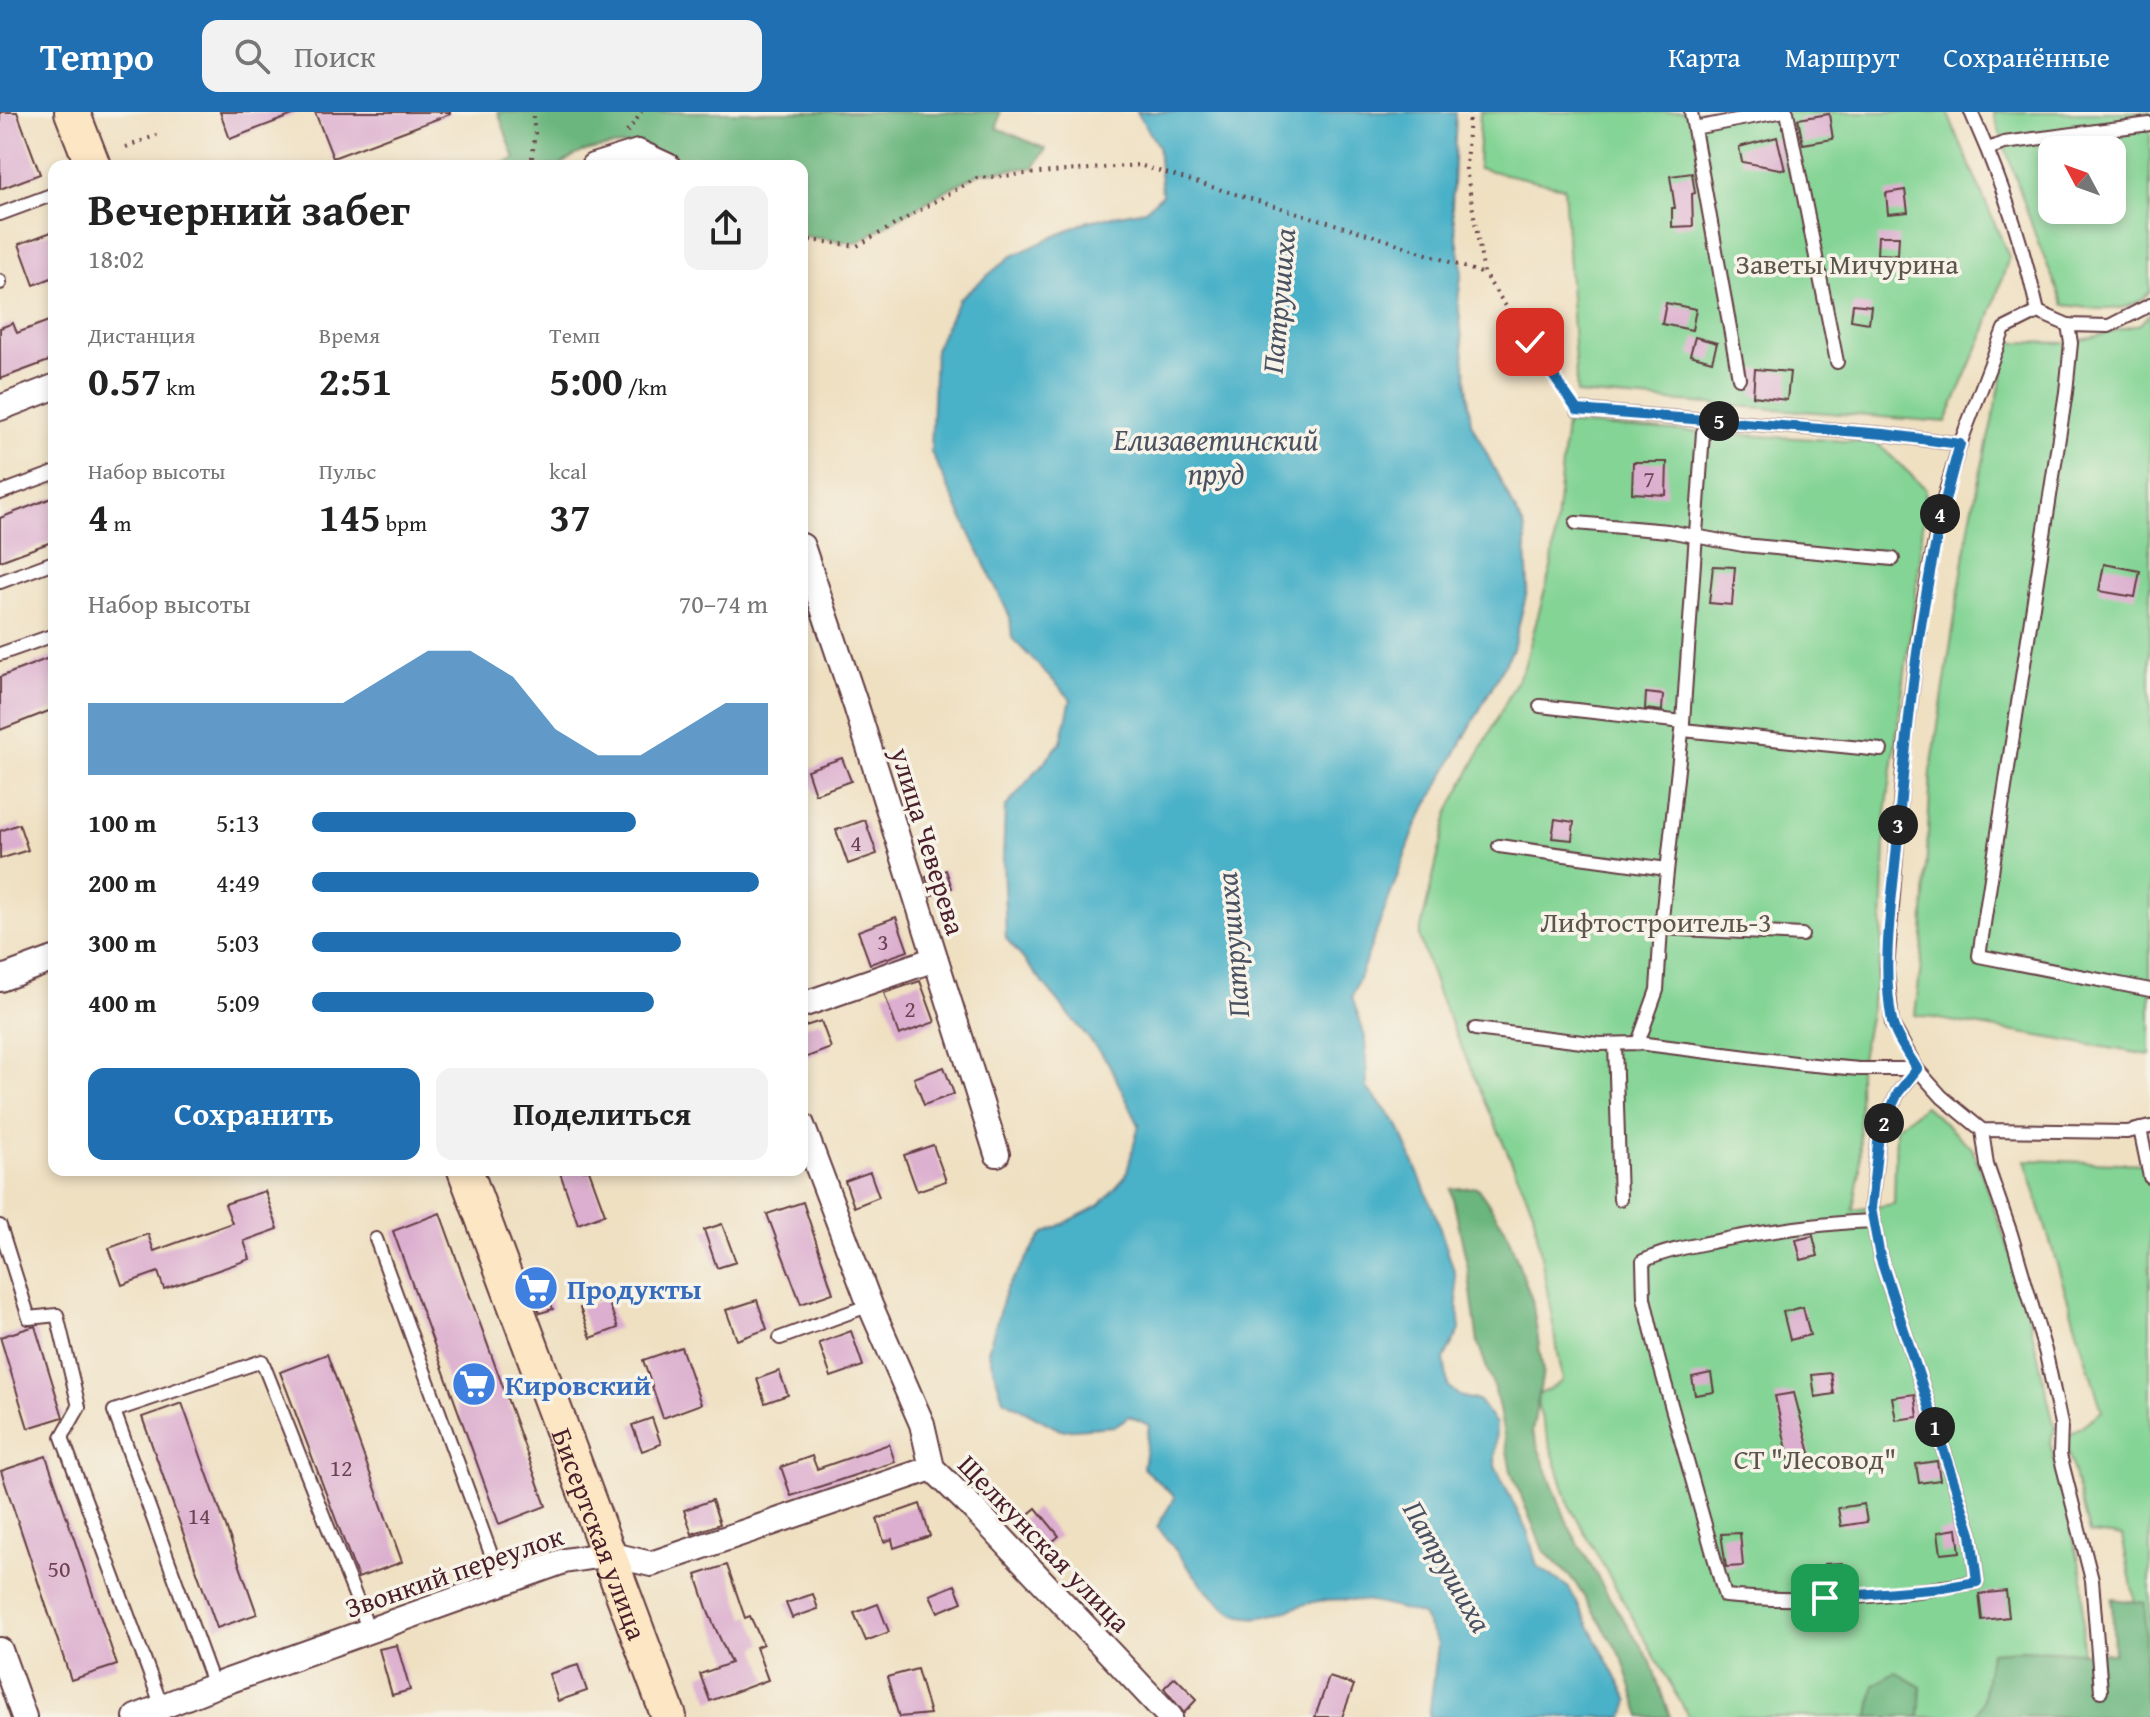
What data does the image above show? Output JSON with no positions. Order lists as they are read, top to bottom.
{
  "streets": {
    "main road": ["Бисертская улица"],
    "street": ["улица Чеверева", "Щелкунская улица", "Звонкий переулок"]
  },
  "crossings": [
    ["Бисертская улица", "Звонкий переулок"],
    ["Щелкунская улица", "Звонкий переулок"]
  ],
  "water": ["Патрушиха", "Елизаветинский пруд"],
  "parks": ["Заветы Мичурина", "Лифтостроитель-3", "СТ \"Лесовод\""],
  "places": {
    "supermarket": ["Продукты", "Кировский"]
  },
  "house_numbers": [
    "7",
    "4",
    "3",
    "2",
    "12",
    "14",
    "50"
  ],
  "north": "top left",
  "page": {
    "header": "Tempo",
    "search": "Поиск",
    "nav": ["Карта", "Маршрут", "Сохранённые"],
    "heading": ["Вечерний забег", "18:02"],
    "stats": [
      ["Дистанция", "0.57 km"],
      ["Время", "2:51"],
      ["Темп", "5:00 /km"],
      ["Набор высоты", "4 m"],
      ["Пульс", "145 bpm"],
      ["kcal", "37"]
    ],
    "pins": [
      "5",
      "4",
      "3",
      "2",
      "1"
    ],
    "chart": ["Набор высоты", "70–74 m"],
    "list": [
      {
        "name": "100 m",
        "note": "5:13"
      },
      {
        "name": "200 m",
        "note": "4:49"
      },
      {
        "name": "300 m",
        "note": "5:03"
      },
      {
        "name": "400 m",
        "note": "5:09"
      }
    ],
    "buttons": ["Сохранить", "Поделиться"]
  }
}
